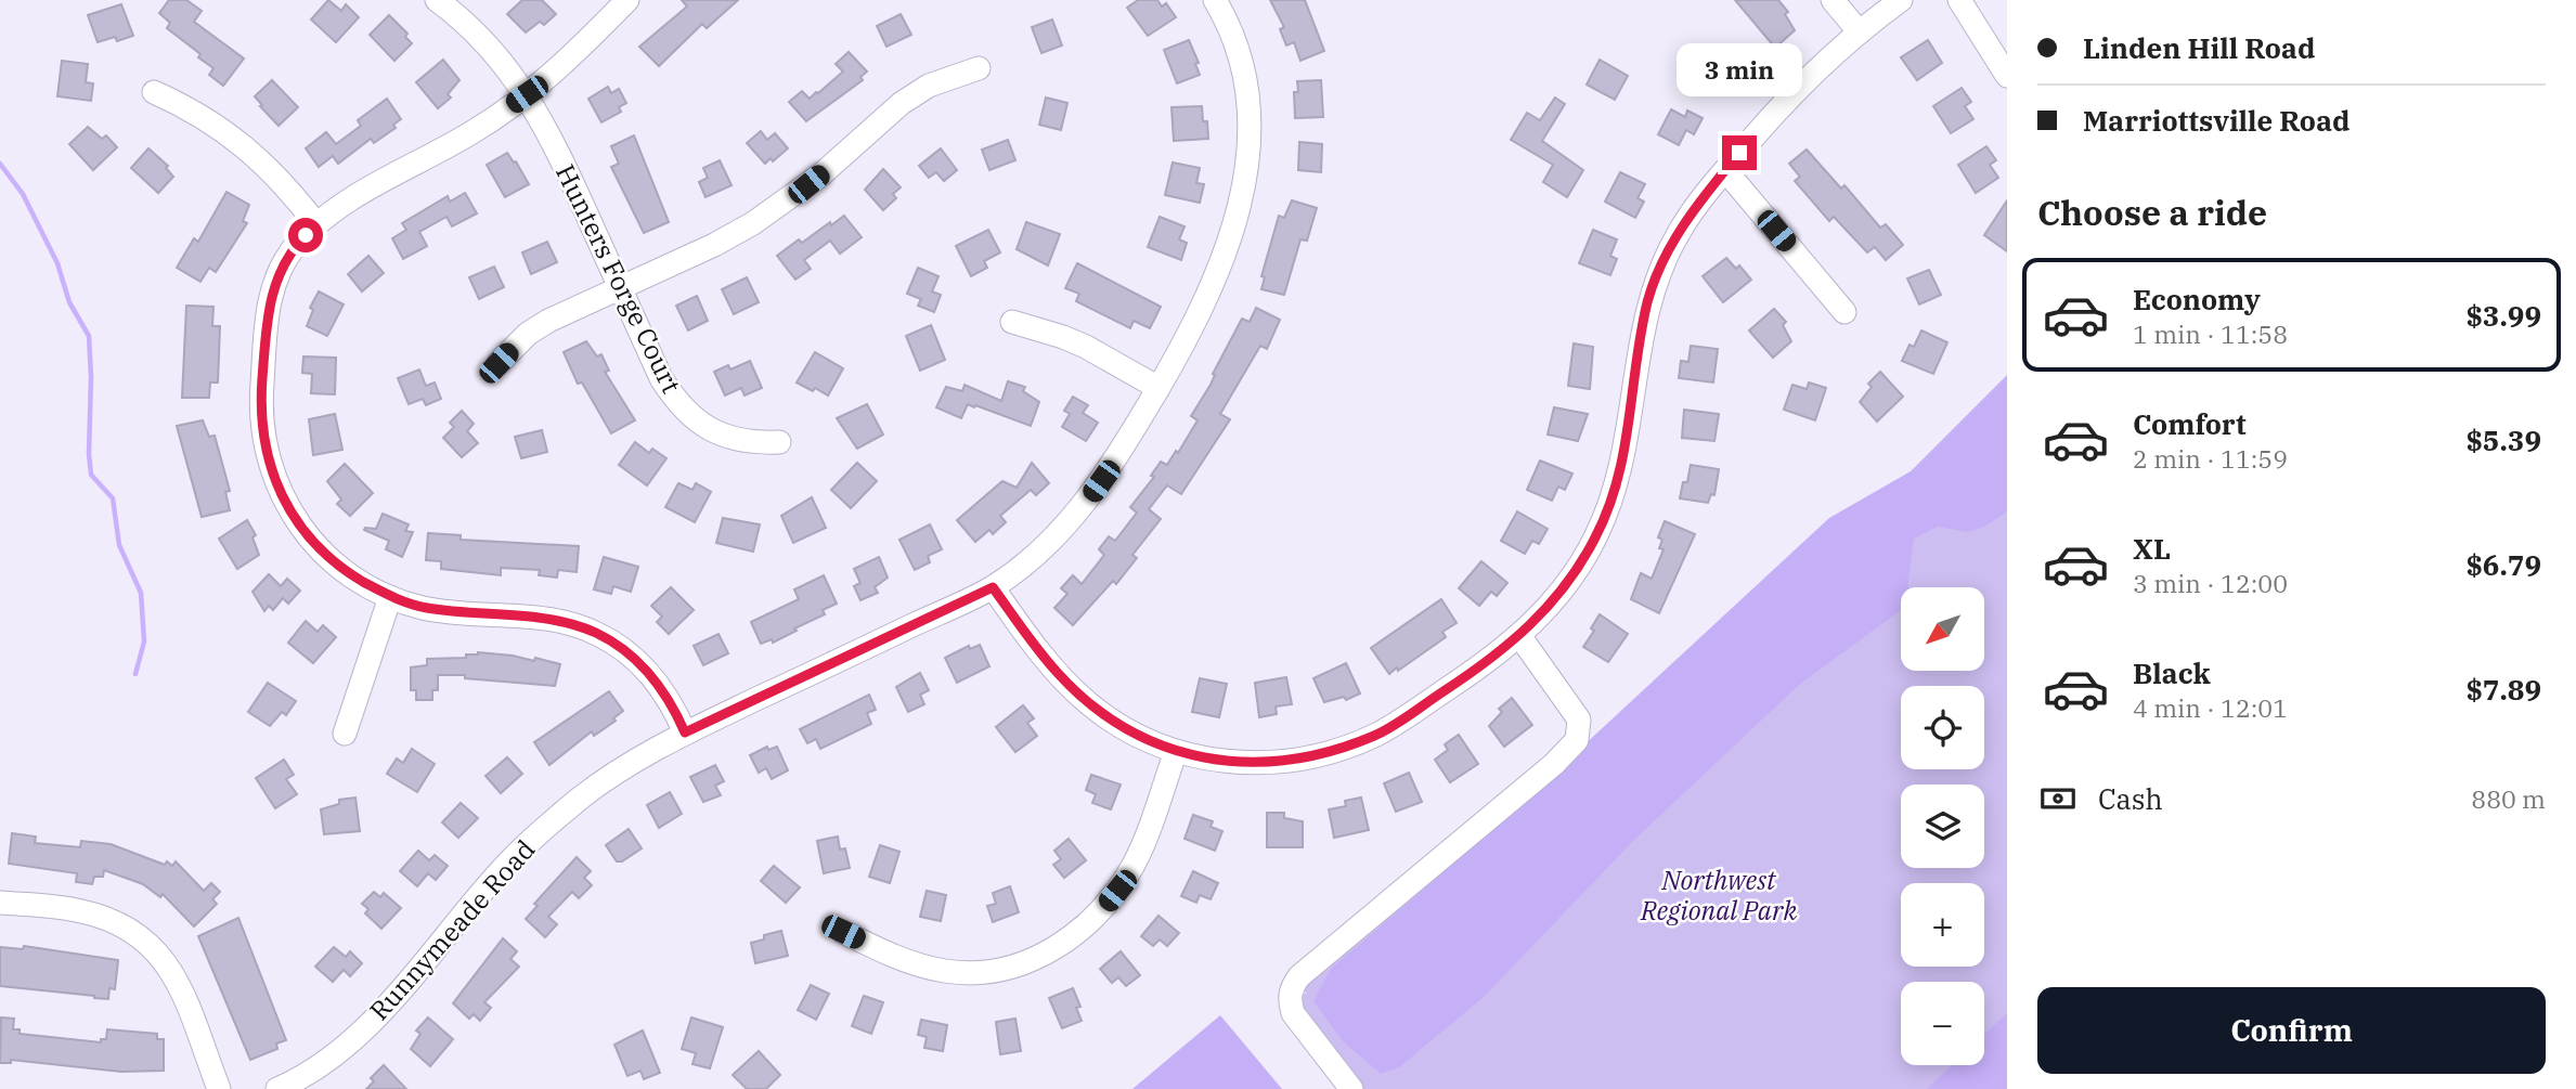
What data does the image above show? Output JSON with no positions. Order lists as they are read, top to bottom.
{
  "streets": {
    "street": ["Hunters Forge Court", "Runnymeade Road"]
  },
  "parks": ["Northwest Regional Park"],
  "north": "bottom left",
  "page": {
    "banner": ["Linden Hill Road", "Marriottsville Road"],
    "bubble": "3 min",
    "heading": "Choose a ride",
    "list": [
      {
        "name": "Economy",
        "note": "1 min · 11:58",
        "value": "$3.99"
      },
      {
        "name": "Comfort",
        "note": "2 min · 11:59",
        "value": "$5.39"
      },
      {
        "name": "XL",
        "note": "3 min · 12:00",
        "value": "$6.79"
      },
      {
        "name": "Black",
        "note": "4 min · 12:01",
        "value": "$7.89"
      }
    ],
    "map_buttons": ["+", "−"],
    "pay": ["Cash", "880 m"],
    "buttons": "Confirm"
  }
}
